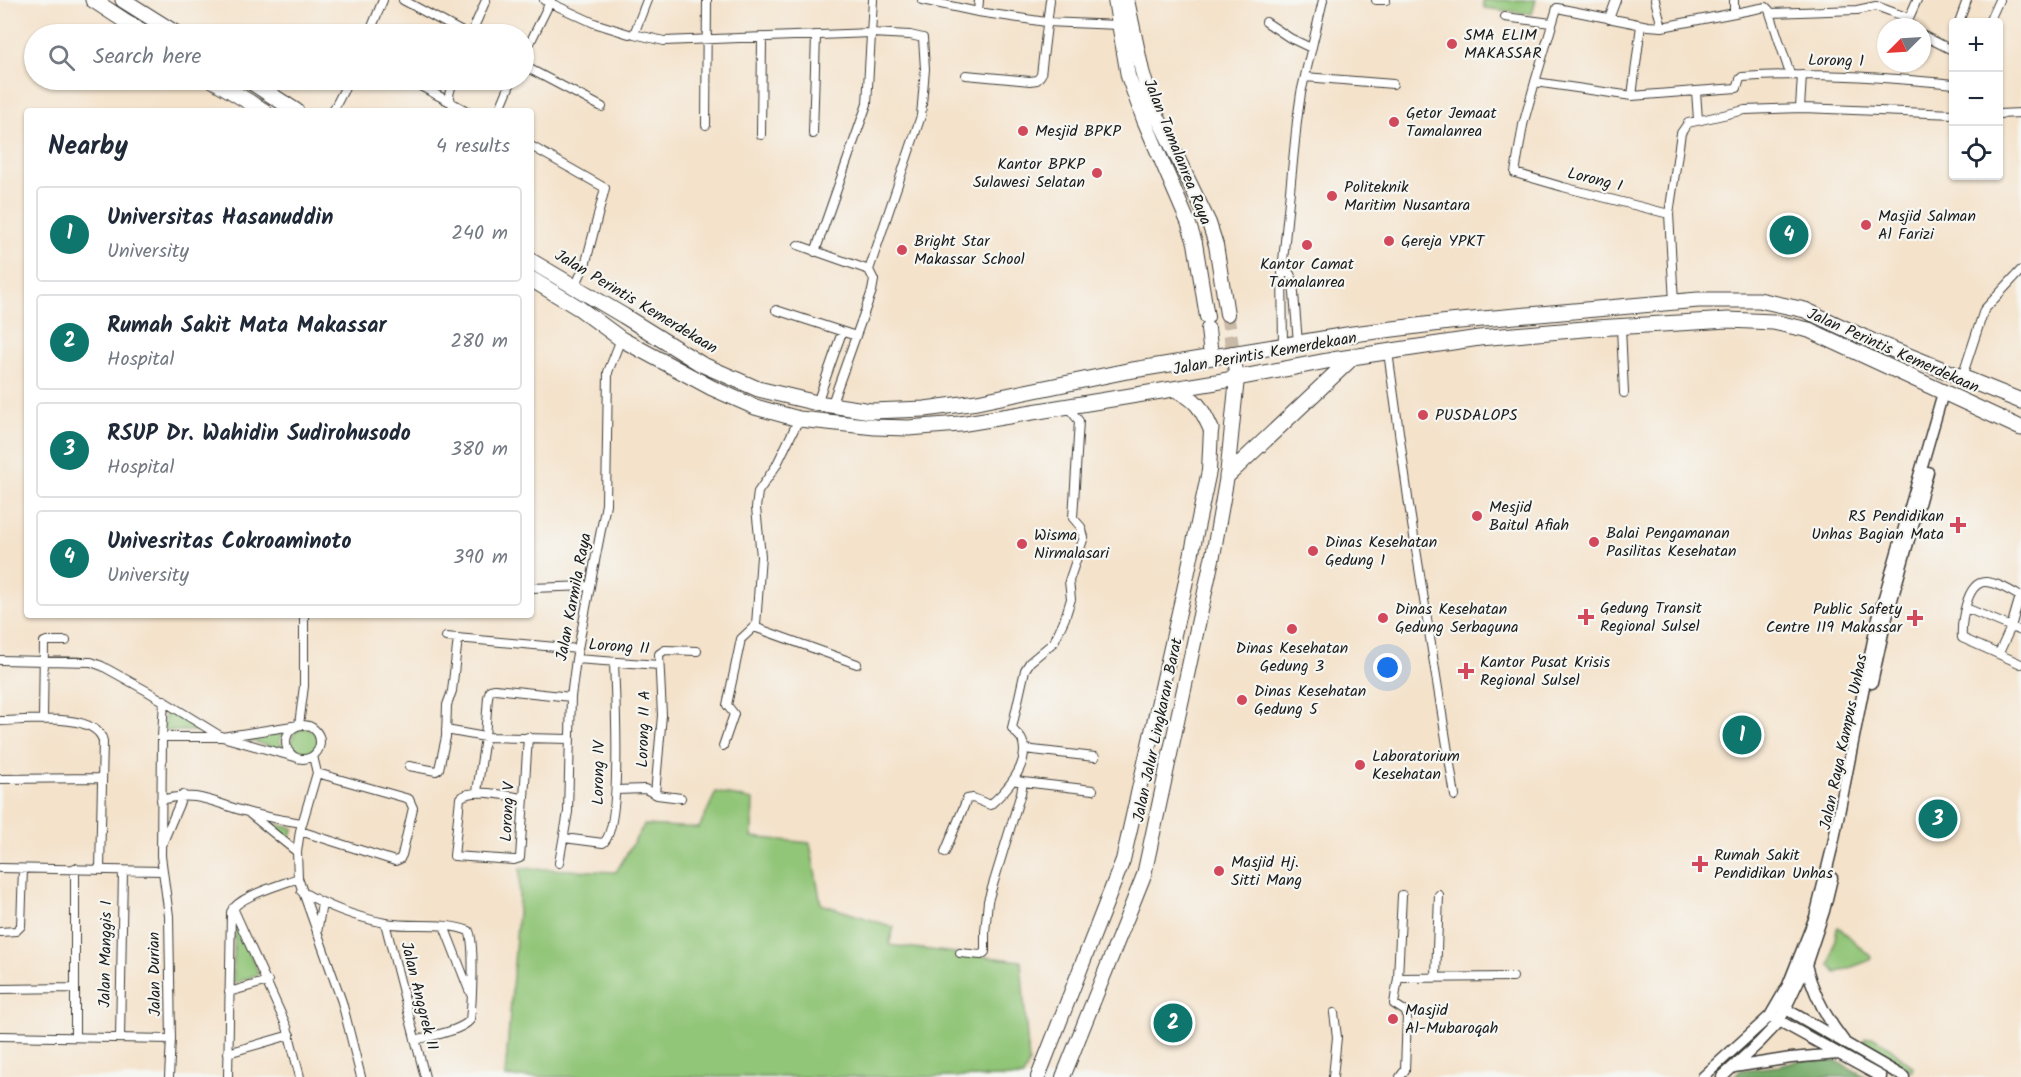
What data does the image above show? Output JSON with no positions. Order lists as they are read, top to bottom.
{
  "streets": {
    "highway": ["Jalan Perintis Kemerdekaan"],
    "main road": ["Jalan Tamalanrea Raya", "Jalan Jalur Lingkaran Barat"],
    "street": [
      "Lorong 1",
      "Lorong I",
      "Jalan Karmila Raya",
      "Lorong II",
      "Lorong II A",
      "Jalan Raya Kampus Unhas",
      "Lorong IV",
      "Lorong V",
      "Jalan Manggis I",
      "Jalan Durian",
      "Jalan Anggrek II"
    ]
  },
  "crossings": [
    ["Jalan Tamalanrea Raya", "Jalan Perintis Kemerdekaan"],
    ["Jalan Perintis Kemerdekaan", "Jalan Karmila Raya"],
    ["Jalan Perintis Kemerdekaan", "Jalan Jalur Lingkaran Barat"],
    ["Jalan Perintis Kemerdekaan", "Jalan Raya Kampus Unhas"],
    ["Jalan Karmila Raya", "Lorong II"],
    ["Jalan Karmila Raya", "Lorong IV"],
    ["Lorong II", "Lorong II A"],
    ["Lorong II", "Lorong IV"]
  ],
  "places": {
    "other": [
      "SMA ELIM MAKASSAR",
      "Getor Jemaat Tamalanrea",
      "Mesjid BPKP",
      "Kantor BPKP Sulawesi Selatan",
      "Politeknik Maritim Nusantara",
      "Masjid Salman Al Farizi",
      "Gereja YPKT",
      "Kantor Camat Tamalanrea",
      "Bright Star Makassar School",
      "PUSDALOPS",
      "Mesjid Baitul Afiah",
      "Balai Pengamanan Pasilitas Kesehatan",
      "Wisma Nirmalasari",
      "Dinas Kesehatan Gedung 1",
      "Dinas Kesehatan Gedung Serbaguna",
      "Dinas Kesehatan Gedung 3",
      "Dinas Kesehatan Gedung 5",
      "Laboratorium Kesehatan",
      "Masjid Hj. Sitti Mang",
      "Masjid Al-Mubaroqah"
    ],
    "health": [
      "RS Pendidikan Unhas Bagian Mata",
      "Gedung Transit Regional Sulsel",
      "Public Safety Centre 119 Makassar",
      "Kantor Pusat Krisis Regional Sulsel",
      "Rumah Sakit Pendidikan Unhas"
    ]
  },
  "north": "bottom left",
  "page": {
    "map_buttons": ["+", "−"],
    "search": "Search here",
    "heading": ["Nearby", "4 results"],
    "list": [
      {
        "mark": "1",
        "name": "Universitas Hasanuddin",
        "note": "University",
        "value": "240 m"
      },
      {
        "mark": "2",
        "name": "Rumah Sakit Mata Makassar",
        "note": "Hospital",
        "value": "280 m"
      },
      {
        "mark": "3",
        "name": "RSUP Dr. Wahidin Sudirohusodo",
        "note": "Hospital",
        "value": "380 m"
      },
      {
        "mark": "4",
        "name": "Univesritas Cokroaminoto",
        "note": "University",
        "value": "390 m"
      }
    ],
    "pins": [
      "4",
      "1",
      "3",
      "2"
    ]
  }
}
